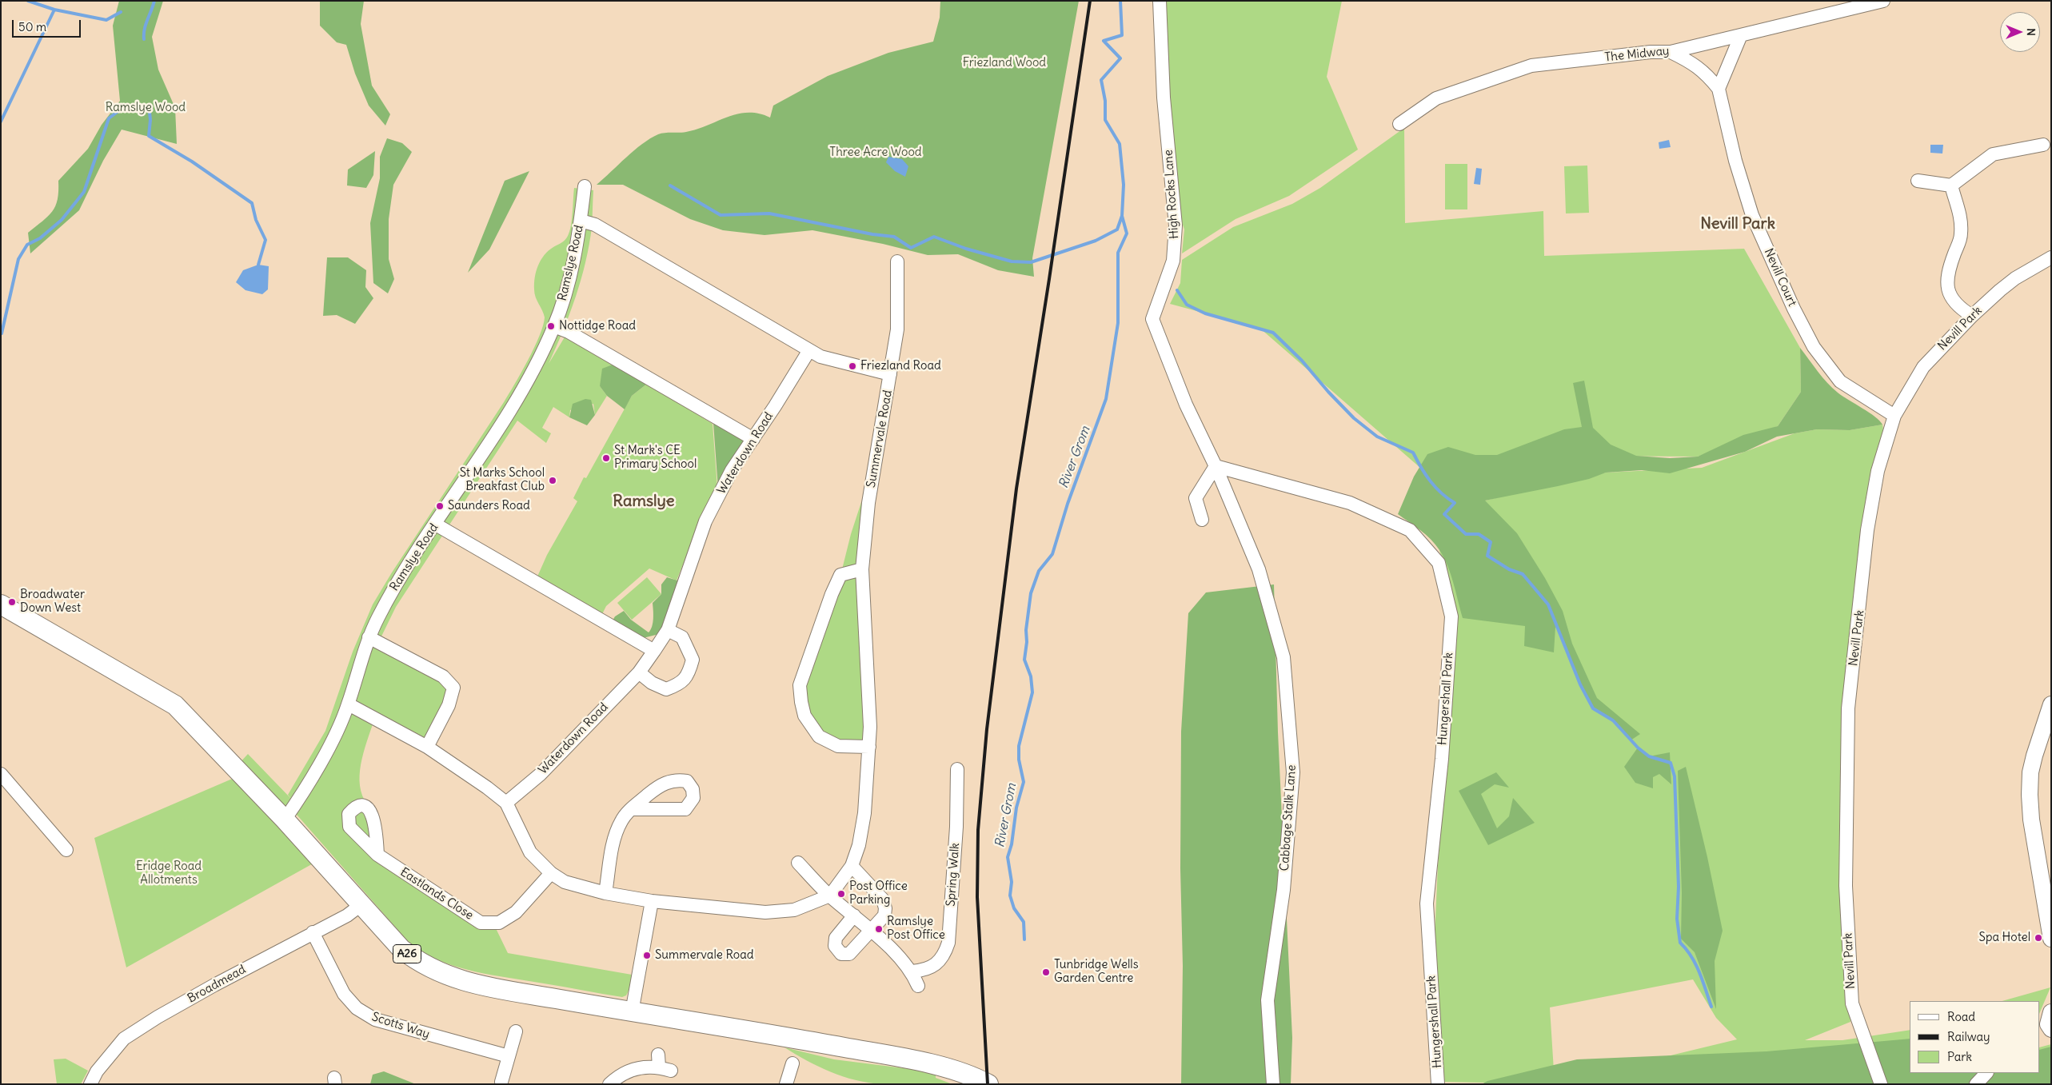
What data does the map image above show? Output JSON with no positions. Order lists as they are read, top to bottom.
{
  "streets": {
    "highway": ["A26"],
    "street": [
      "The Midway",
      "High Rocks Lane",
      "Ramslye Road",
      "Nevill Court",
      "Nevill Park",
      "Summervale Road",
      "Waterdown Road",
      "Hungershall Park",
      "Cabbage Stalk Lane",
      "Spring Walk",
      "Eastlands Close",
      "Broadmead",
      "Scotts Way"
    ]
  },
  "crossings": [
    ["High Rocks Lane", "Hungershall Park"],
    ["High Rocks Lane", "Cabbage Stalk Lane"],
    ["Ramslye Road", "A26"],
    ["Nevill Court", "Nevill Park"],
    ["Hungershall Park", "Cabbage Stalk Lane"],
    ["A26", "Broadmead"],
    ["Broadmead", "Scotts Way"]
  ],
  "districts": ["Nevill Park", "Ramslye"],
  "water": ["River Grom"],
  "parks": [
    "Friezland Wood",
    "Ramslye Wood",
    "Three Acre Wood",
    "Eridge Road Allotments"
  ],
  "places": [
    "Nottidge Road",
    "Friezland Road",
    "St Mark's CE Primary School",
    "St Marks School Breakfast Club",
    "Saunders Road",
    "Broadwater Down West",
    "Post Office Parking",
    "Ramslye Post Office",
    "Spa Hotel",
    "Summervale Road",
    "Tunbridge Wells Garden Centre"
  ],
  "legend": ["Road", "Railway", "Park"],
  "scale_bar": "50 m",
  "north": "right"
}
